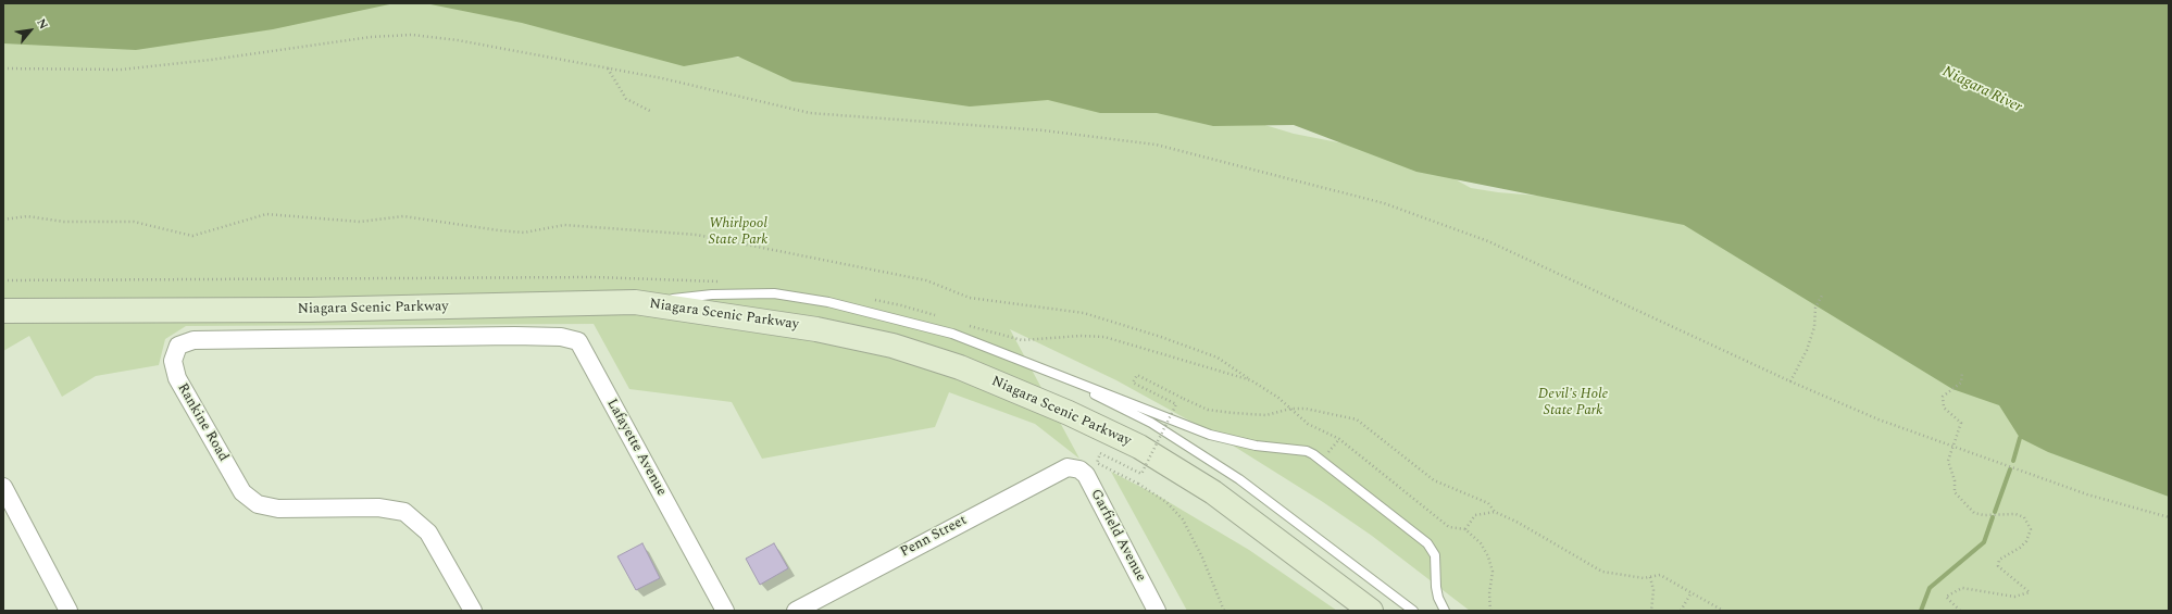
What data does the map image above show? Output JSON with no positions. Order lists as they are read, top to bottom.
{
  "streets": {
    "main road": ["Niagara Scenic Parkway"],
    "street": [
      "Rankine Road",
      "Lafayette Avenue",
      "Garfield Avenue",
      "Penn Street"
    ]
  },
  "crossings": [
    ["Rankine Road", "Lafayette Avenue"],
    ["Garfield Avenue", "Penn Street"]
  ],
  "water": ["Niagara River"],
  "parks": ["Whirlpool State Park", "Devil's Hole State Park"],
  "north": "top right"
}
